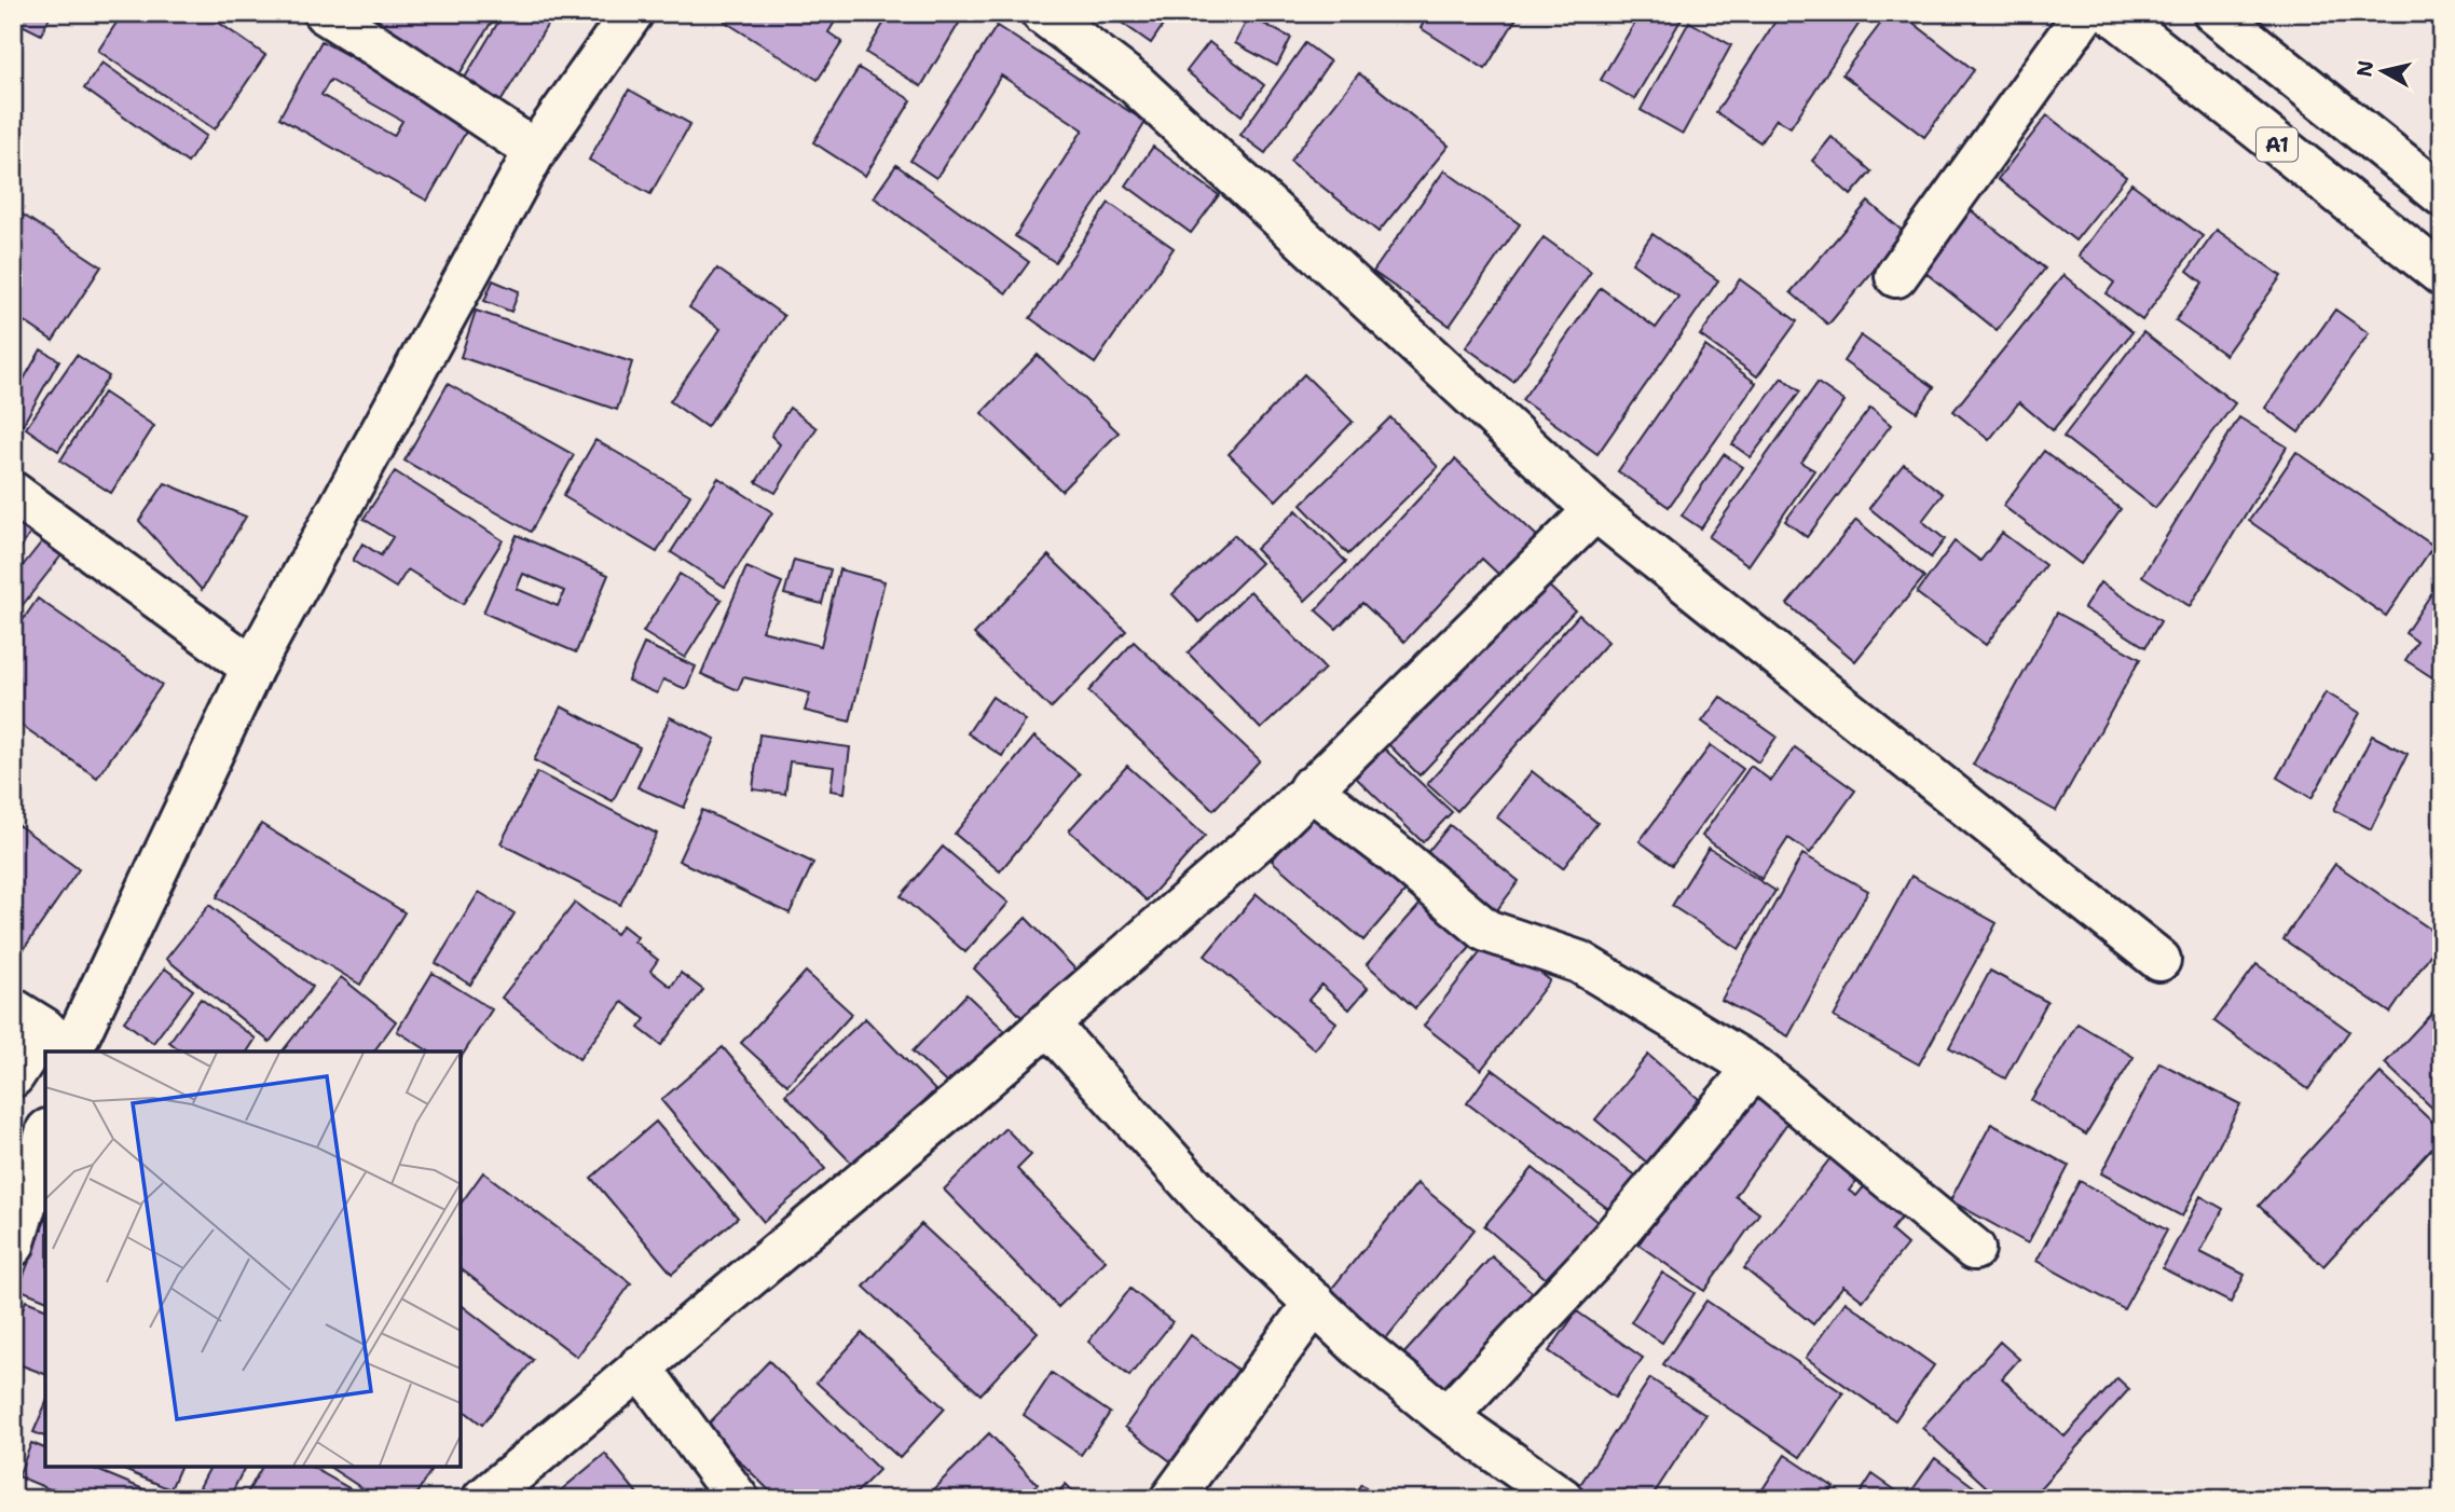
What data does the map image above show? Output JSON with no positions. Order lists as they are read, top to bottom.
{
  "streets": {
    "main road": ["A1"]
  },
  "north": "left"
}
